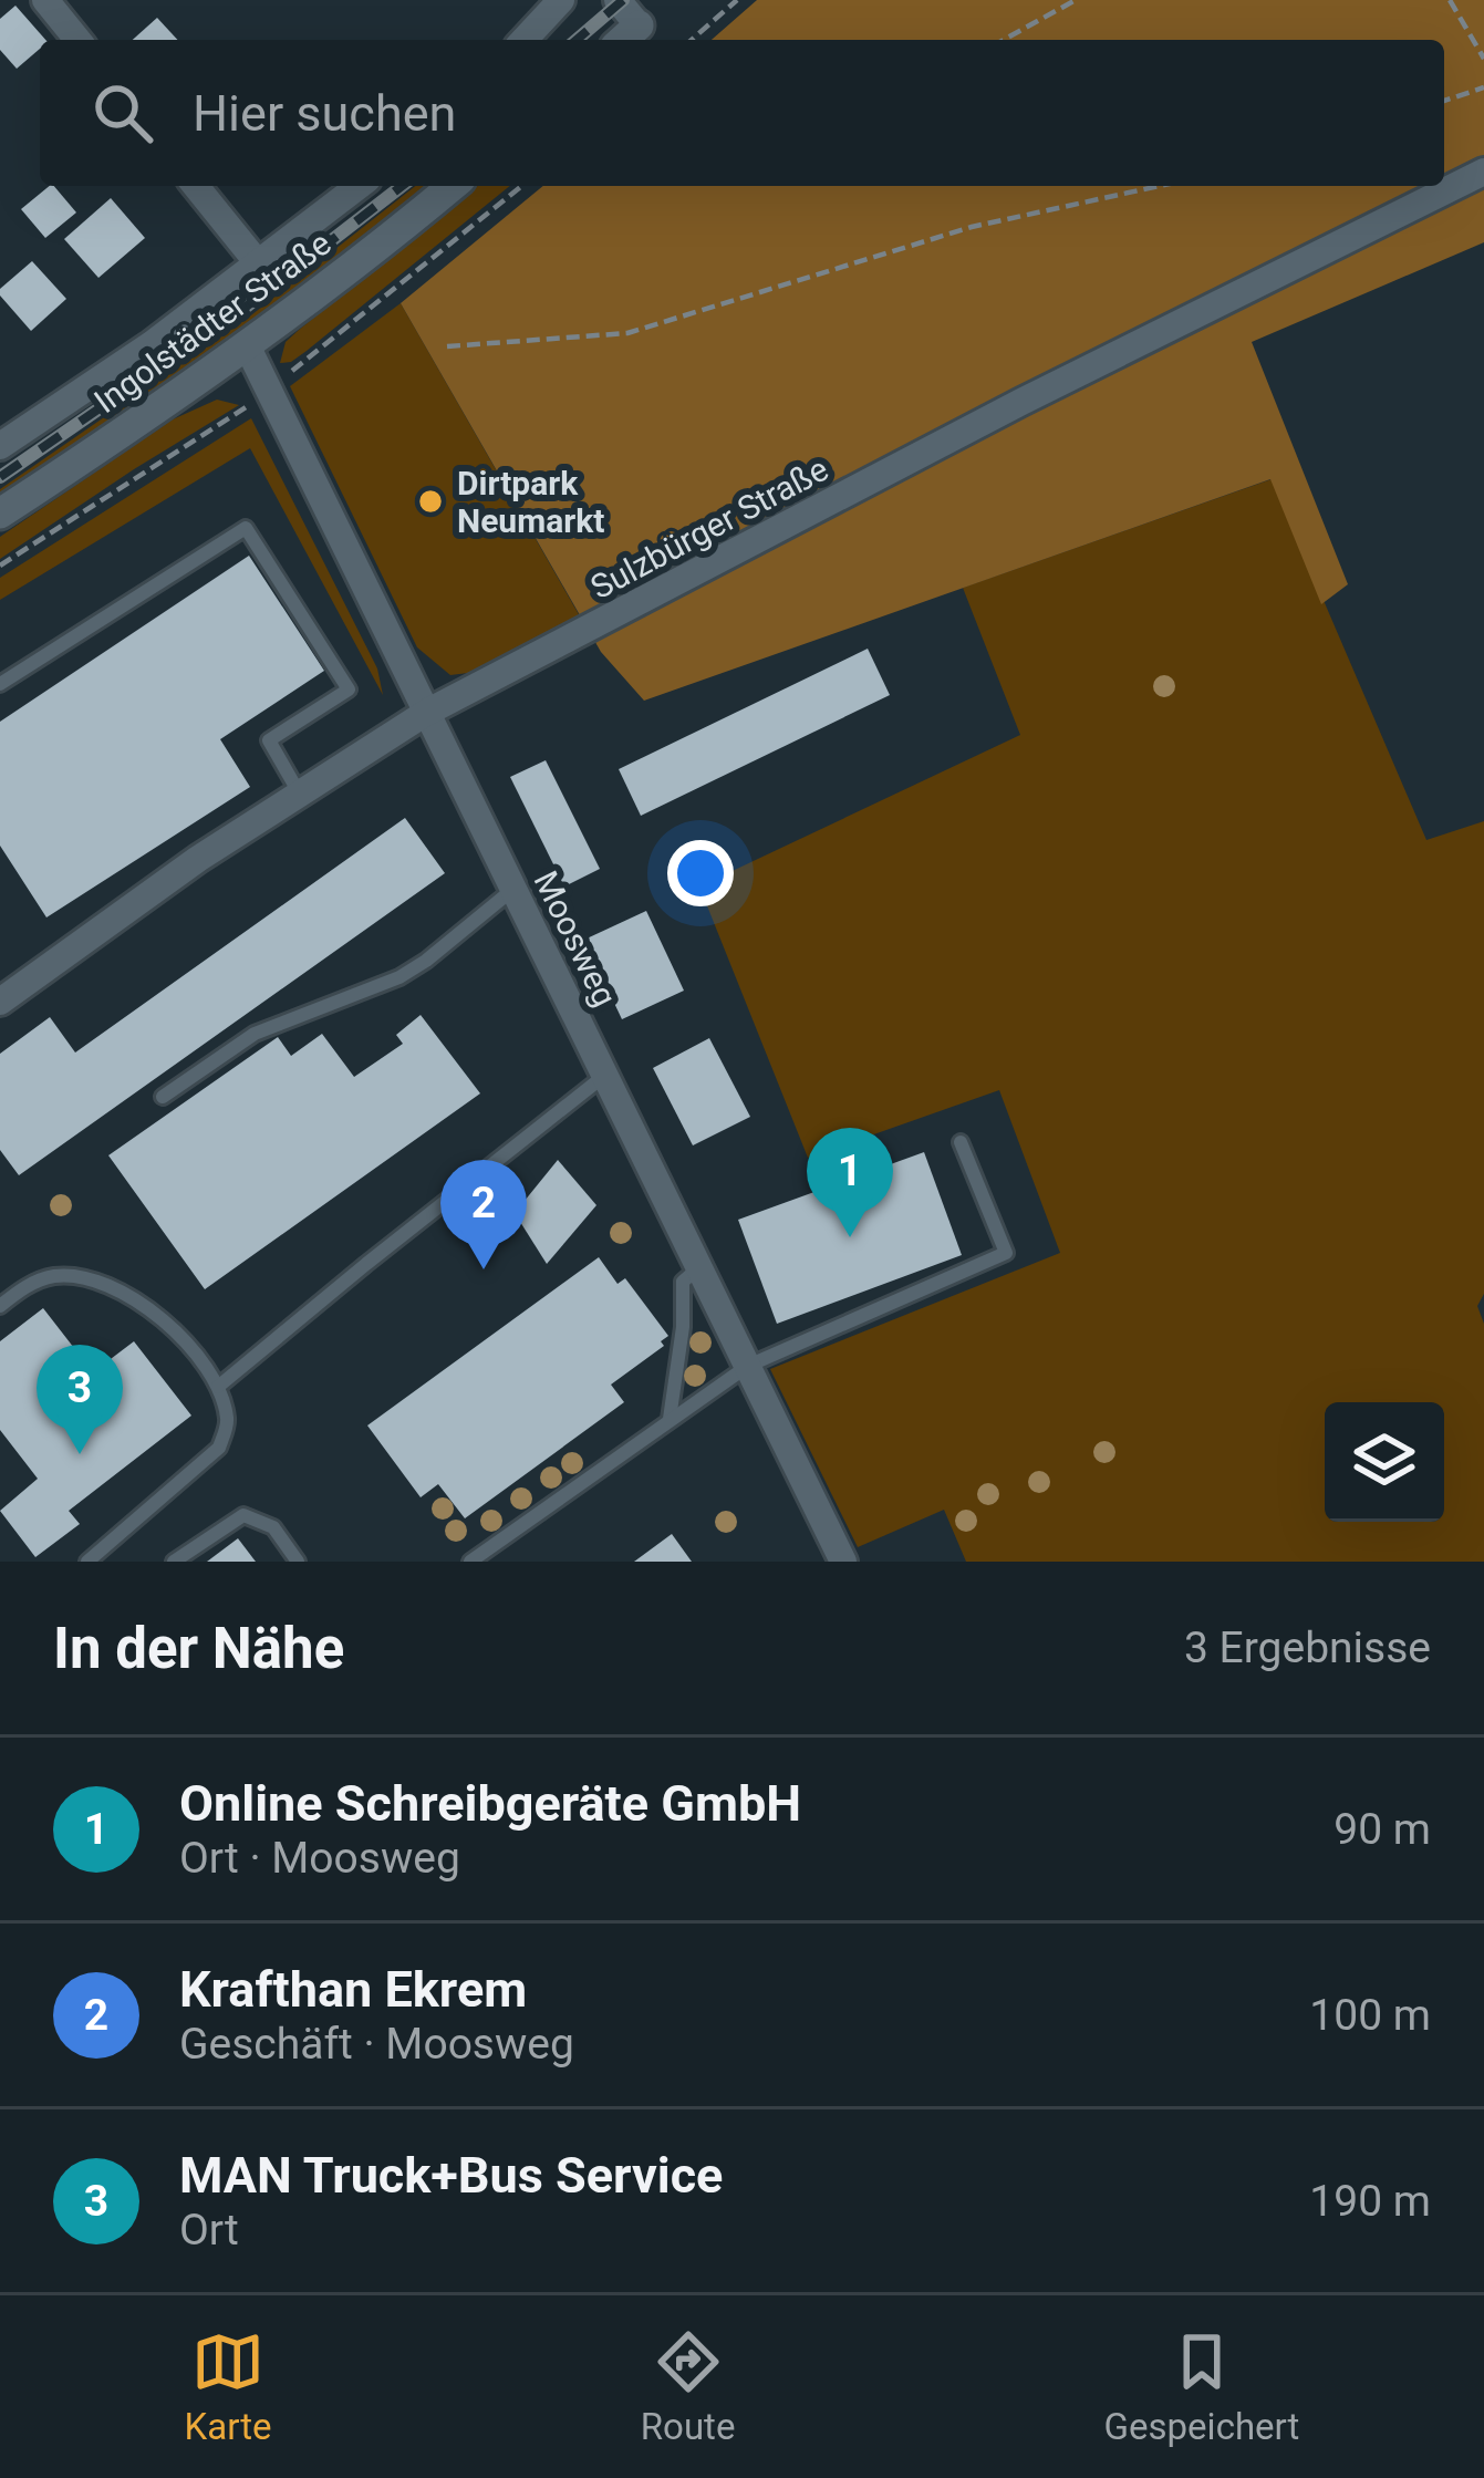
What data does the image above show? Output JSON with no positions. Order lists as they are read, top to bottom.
{
  "streets": {
    "street": ["Ingolstädter Straße", "Sulzbürger Straße", "Moosweg"]
  },
  "crossings": [
    ["Ingolstädter Straße", "Moosweg"],
    ["Sulzbürger Straße", "Moosweg"]
  ],
  "places": ["Dirtpark Neumarkt"],
  "page": {
    "search": "Hier suchen",
    "pins": ["1", "2", "3"],
    "heading": ["In der Nähe", "3 Ergebnisse"],
    "list": [
      {
        "mark": "1",
        "name": "Online Schreibgeräte GmbH",
        "note": "Ort · Moosweg",
        "value": "90 m"
      },
      {
        "mark": "2",
        "name": "Krafthan Ekrem",
        "note": "Geschäft · Moosweg",
        "value": "100 m"
      },
      {
        "mark": "3",
        "name": "MAN Truck+Bus Service",
        "note": "Ort",
        "value": "190 m"
      }
    ],
    "nav": ["Karte", "Route", "Gespeichert"]
  }
}
